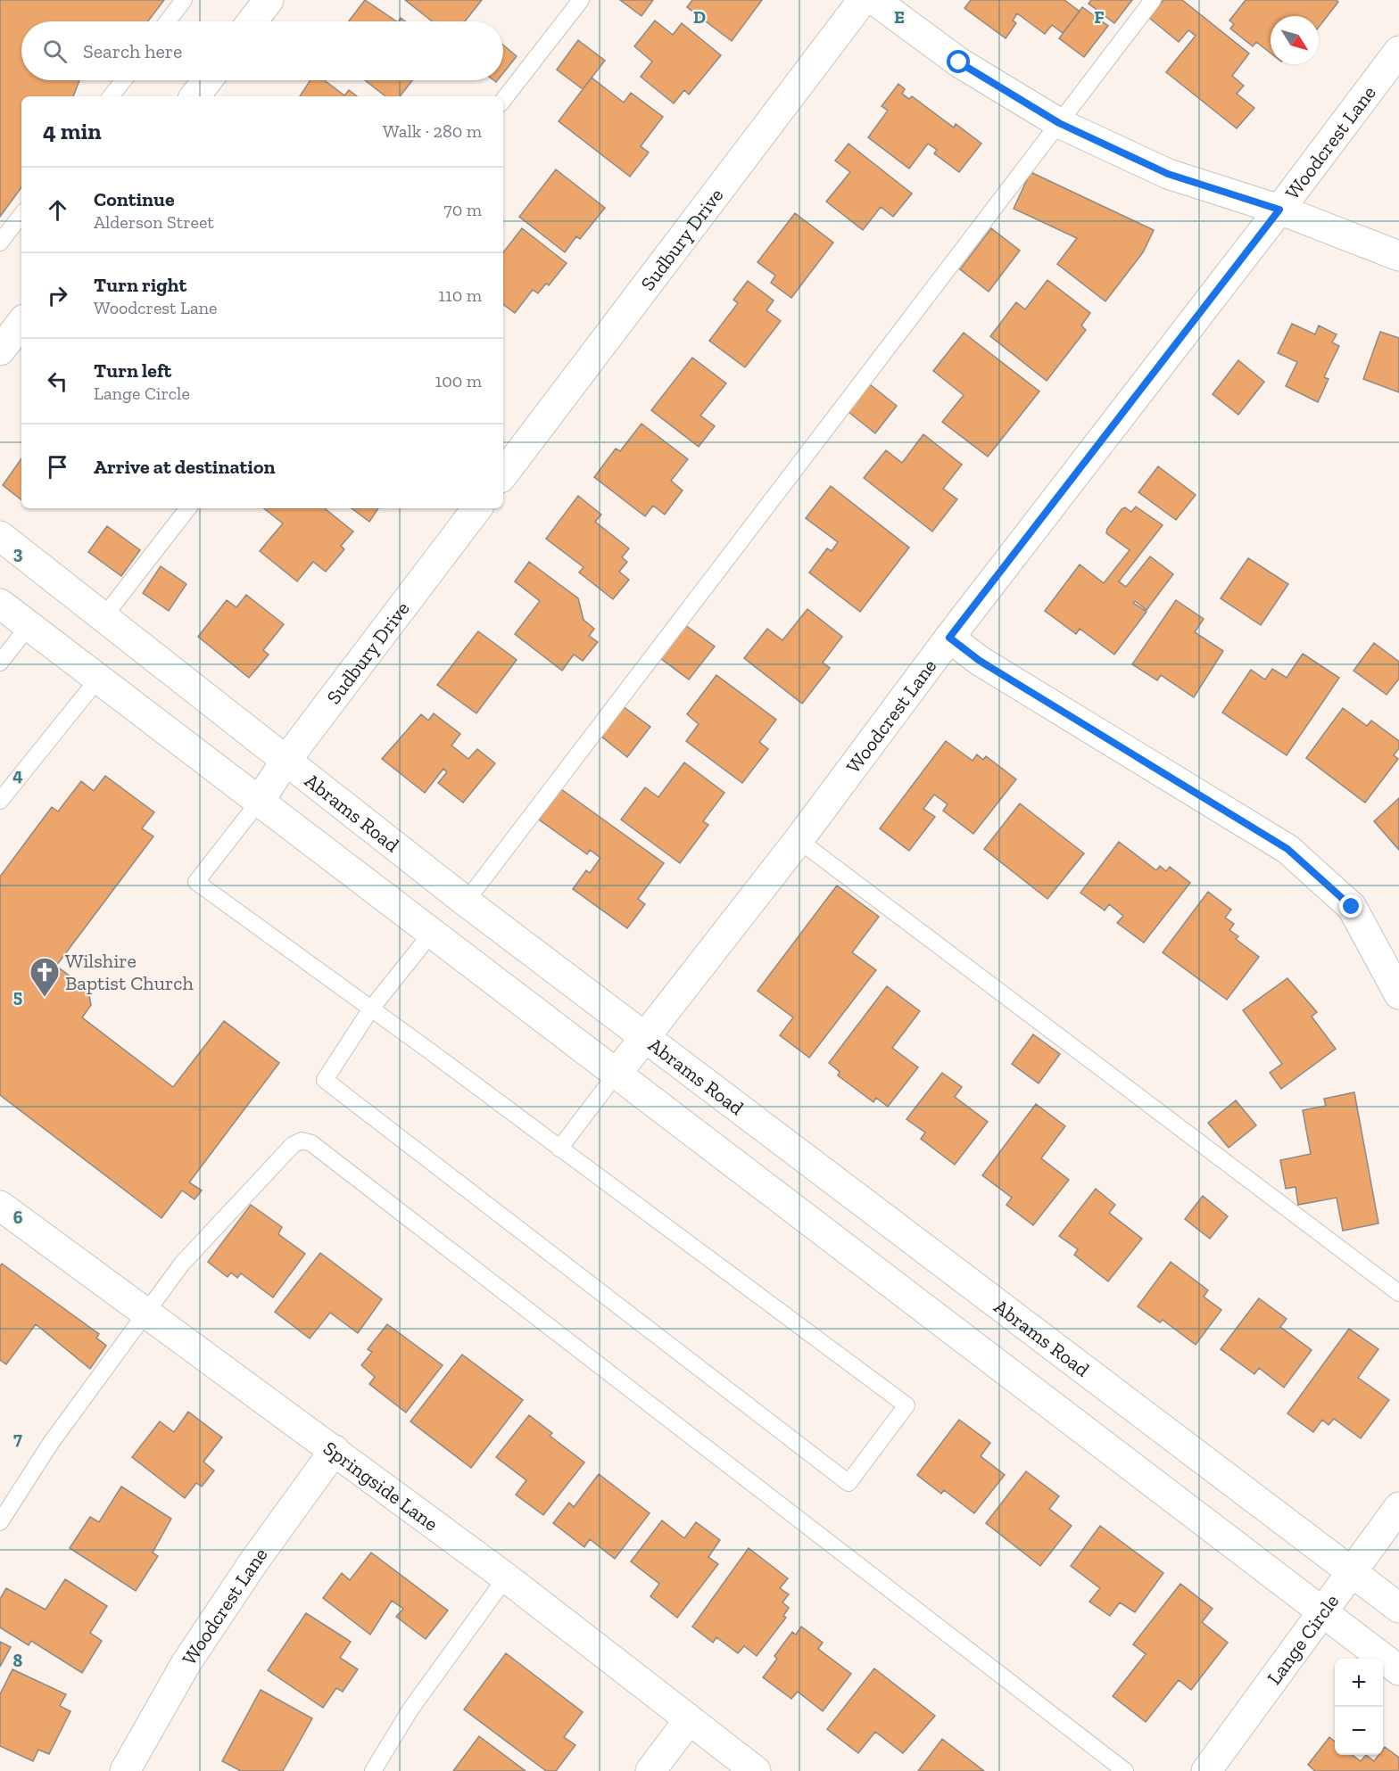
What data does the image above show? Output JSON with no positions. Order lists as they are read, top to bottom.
{
  "streets": {
    "street": [
      "Woodcrest Lane",
      "Sudbury Drive",
      "Abrams Road",
      "Springside Lane",
      "Lange Circle"
    ]
  },
  "crossings": [
    ["Woodcrest Lane", "Abrams Road"],
    ["Woodcrest Lane", "Springside Lane"],
    ["Sudbury Drive", "Abrams Road"],
    ["Abrams Road", "Lange Circle"]
  ],
  "places": {
    "church": ["Wilshire Baptist Church"]
  },
  "north": "bottom right",
  "page": {
    "search": "Search here",
    "heading": ["4 min", "Walk · 280 m"],
    "list": [
      ["Continue", "Alderson Street", "70 m"],
      ["Turn right", "Woodcrest Lane", "110 m"],
      ["Turn left", "Lange Circle", "100 m"],
      "Arrive at destination"
    ],
    "map_buttons": ["+", "−"]
  },
  "grid": {
    "columns": ["D", "E", "F"],
    "rows": [
      "3",
      "4",
      "5",
      "6",
      "7",
      "8"
    ]
  }
}
